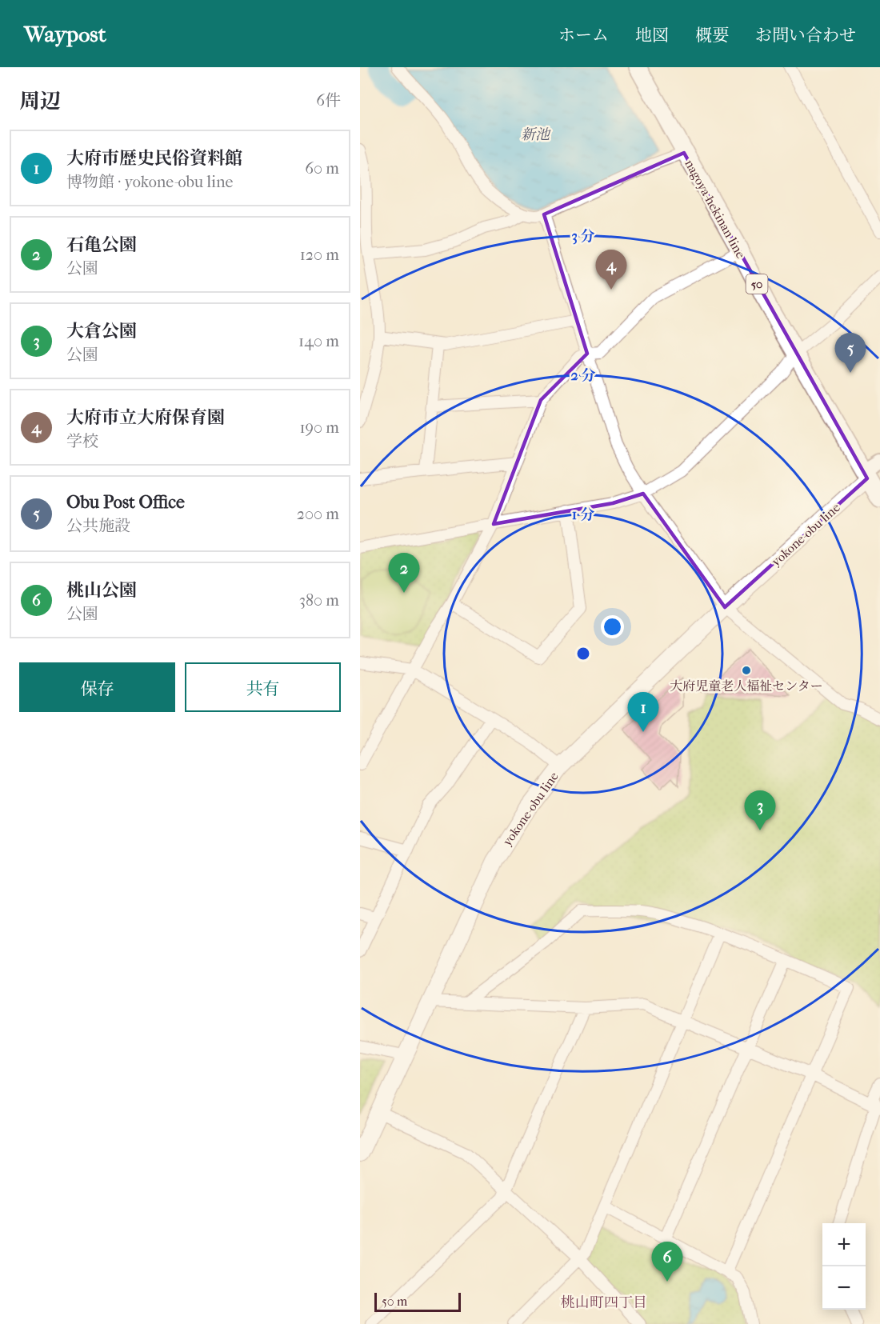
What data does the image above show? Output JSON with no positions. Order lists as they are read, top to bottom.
{
  "streets": {
    "main road": ["nagoya-hekinan line", "50", "yokone-obu line"]
  },
  "crossings": [
    ["nagoya-hekinan line", "yokone-obu line"]
  ],
  "districts": ["桃山町四丁目"],
  "water": ["新池"],
  "places": ["大府児童老人福祉センター"],
  "scale_bar": "50 m",
  "page": {
    "header": "Waypost",
    "nav": [
      "ホーム",
      "地図",
      "概要",
      "お問い合わせ"
    ],
    "heading": ["周辺", "6件"],
    "list": [
      {
        "mark": "1",
        "name": "大府市歴史民俗資料館",
        "note": "博物館 · yokone-obu line",
        "value": "60 m"
      },
      {
        "mark": "2",
        "name": "石亀公園",
        "note": "公園",
        "value": "120 m"
      },
      {
        "mark": "3",
        "name": "大倉公園",
        "note": "公園",
        "value": "140 m"
      },
      {
        "mark": "4",
        "name": "大府市立大府保育園",
        "note": "学校",
        "value": "190 m"
      },
      {
        "mark": "5",
        "name": "Obu Post Office",
        "note": "公共施設",
        "value": "200 m"
      },
      {
        "mark": "6",
        "name": "桃山公園",
        "note": "公園",
        "value": "380 m"
      }
    ],
    "pins": [
      "4",
      "5",
      "2",
      "1",
      "3",
      "6"
    ],
    "buttons": ["保存", "共有"],
    "map_buttons": ["+", "−"],
    "scale": "50 m"
  },
  "rings": ["3 分", "2 分", "1 分"]
}
